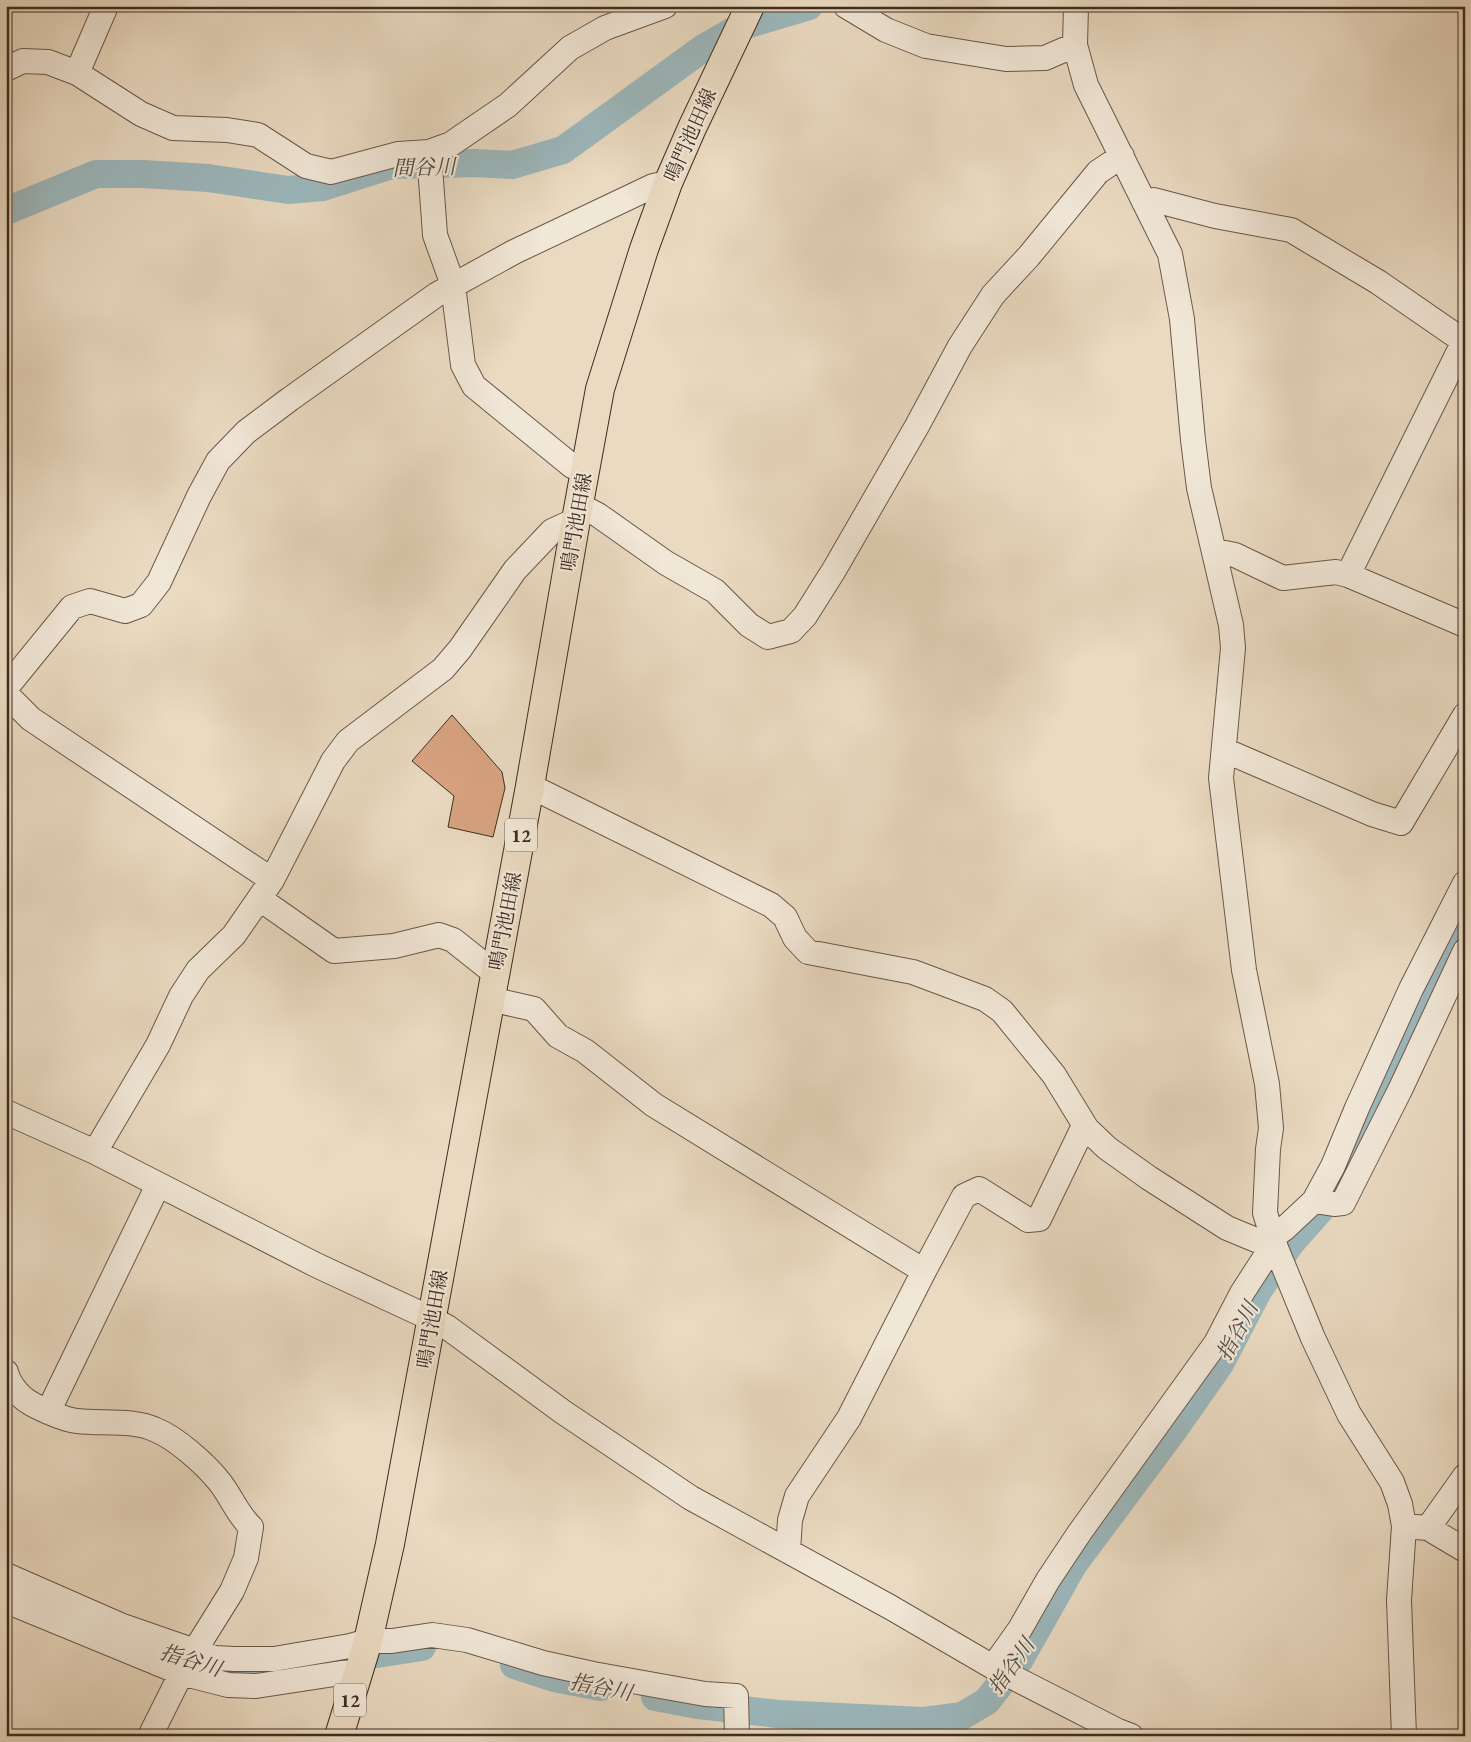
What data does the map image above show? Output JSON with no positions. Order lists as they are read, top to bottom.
{
  "streets": {
    "main road": ["鳴門池田線", "12"]
  },
  "water": ["間谷川", "指谷川"]
}
